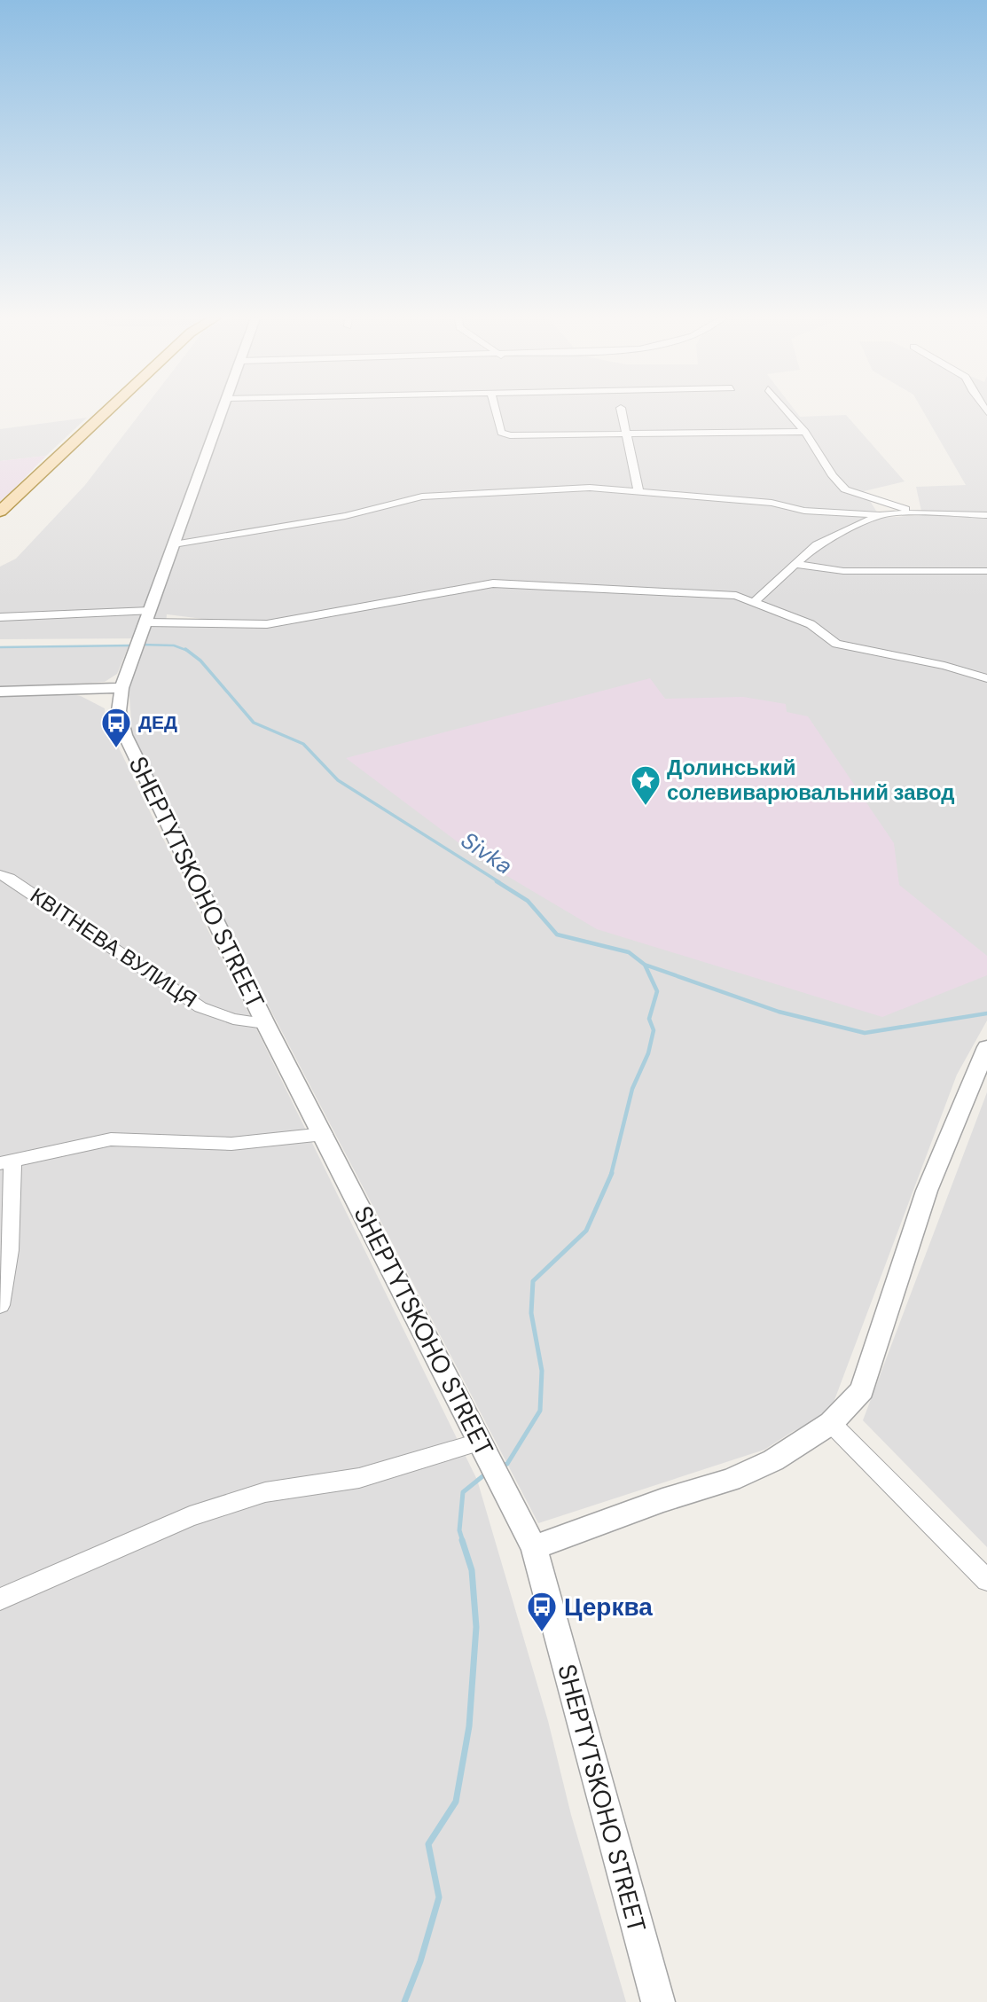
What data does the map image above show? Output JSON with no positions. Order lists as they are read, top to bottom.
{
  "streets": {
    "street": ["SHEPTYTSKOHO STREET", "КВІТНЕВА ВУЛИЦЯ"]
  },
  "crossings": [
    ["SHEPTYTSKOHO STREET", "КВІТНЕВА ВУЛИЦЯ"]
  ],
  "water": ["Sivka"],
  "places": {
    "bus stop": ["ДЕД", "Церква"],
    "place": ["Долинський солевиварювальний завод"]
  }
}
